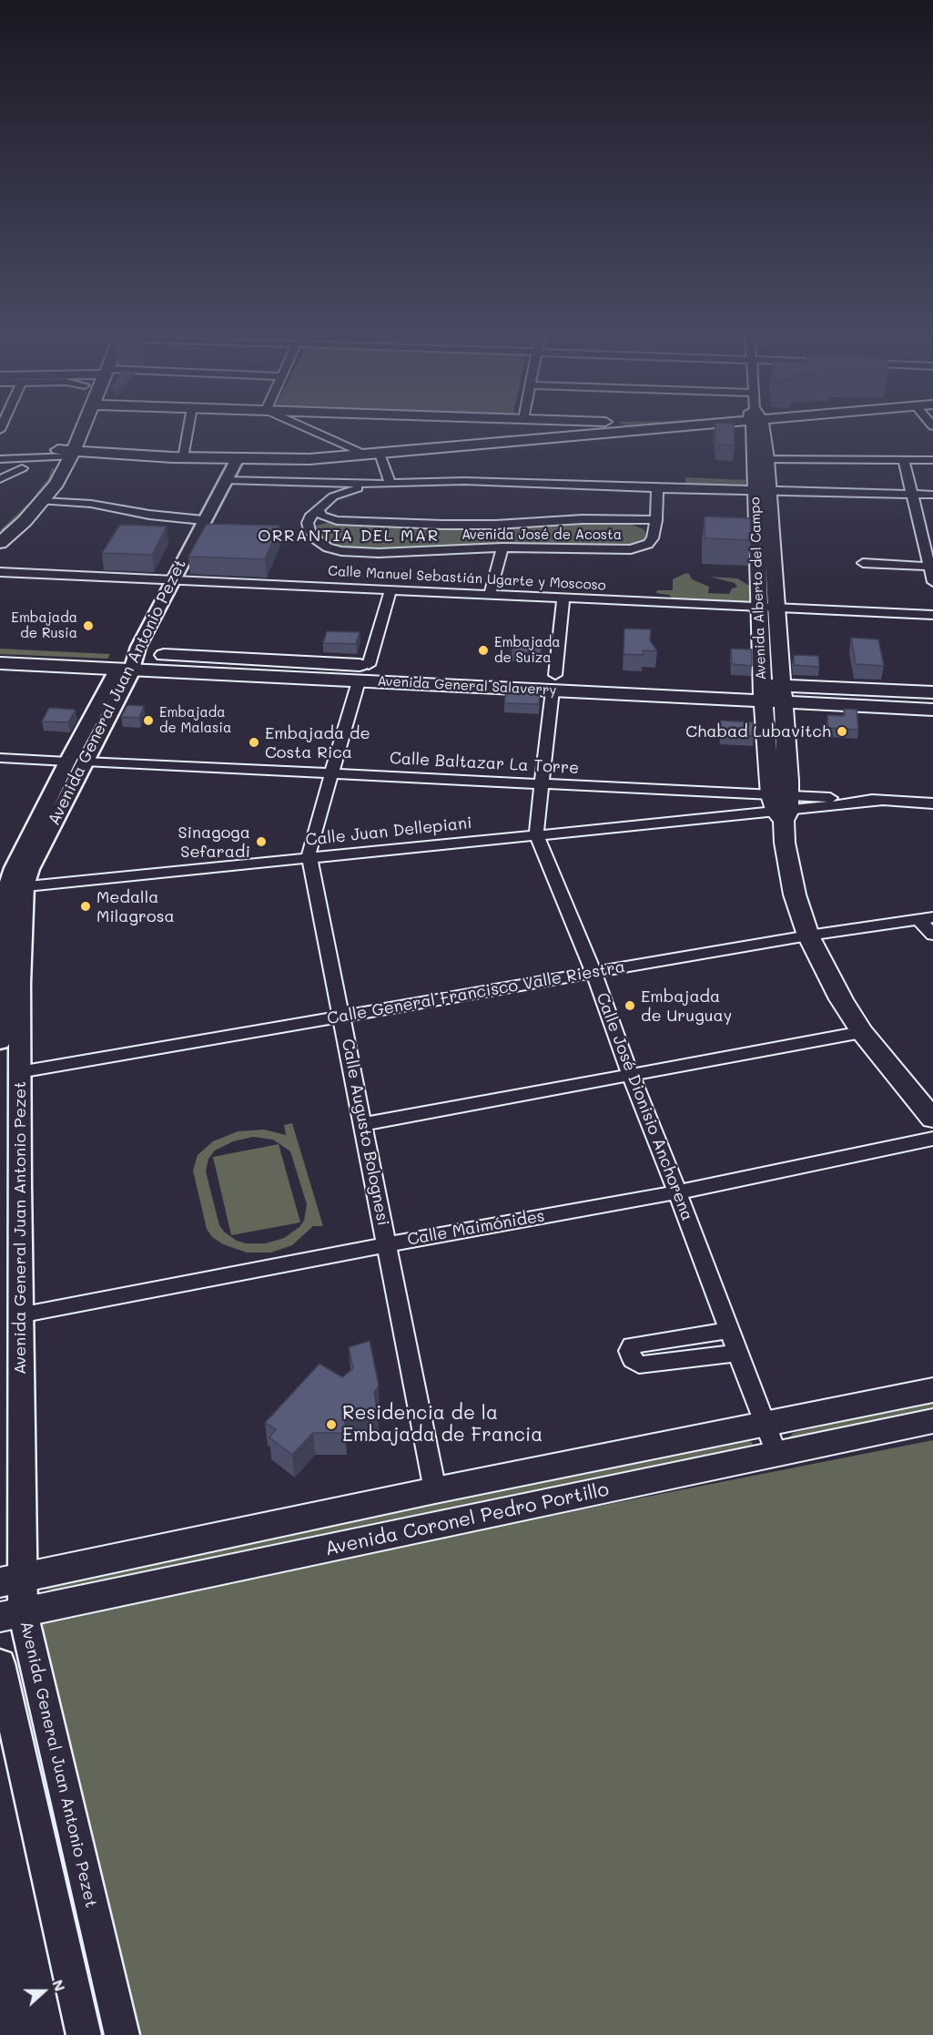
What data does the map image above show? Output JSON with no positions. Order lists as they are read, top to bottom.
{
  "streets": {
    "main road": ["Avenida Alberto del Campo", "Avenida General Salaverry", "Avenida Coronel Pedro Portillo"],
    "street": [
      "Avenida José de Acosta",
      "Calle Manuel Sebastián Ugarte y Moscoso",
      "Avenida General Juan Antonio Pezet",
      "Calle Baltazar La Torre",
      "Calle Juan Dellepiani",
      "Calle General Francisco Valle Riestra",
      "Calle José Dionisio Anchorena",
      "Calle Augusto Bolognesi",
      "Calle Maimónides"
    ]
  },
  "crossings": [
    ["Calle Manuel Sebastián Ugarte y Moscoso", "Avenida Alberto del Campo"],
    ["Calle Manuel Sebastián Ugarte y Moscoso", "Avenida General Juan Antonio Pezet"],
    ["Calle Manuel Sebastián Ugarte y Moscoso", "Calle José Dionisio Anchorena"],
    ["Avenida Alberto del Campo", "Avenida General Salaverry"],
    ["Avenida Alberto del Campo", "Calle Baltazar La Torre"],
    ["Avenida Alberto del Campo", "Calle Juan Dellepiani"],
    ["Avenida Alberto del Campo", "Calle General Francisco Valle Riestra"],
    ["Avenida General Salaverry", "Avenida General Juan Antonio Pezet"],
    ["Avenida General Salaverry", "Calle José Dionisio Anchorena"],
    ["Avenida General Salaverry", "Calle Augusto Bolognesi"],
    ["Avenida General Juan Antonio Pezet", "Calle Baltazar La Torre"],
    ["Avenida General Juan Antonio Pezet", "Calle Juan Dellepiani"],
    ["Avenida General Juan Antonio Pezet", "Calle General Francisco Valle Riestra"],
    ["Avenida General Juan Antonio Pezet", "Calle Maimónides"],
    ["Avenida General Juan Antonio Pezet", "Avenida Coronel Pedro Portillo"],
    ["Calle Baltazar La Torre", "Calle Juan Dellepiani"],
    ["Calle Baltazar La Torre", "Calle José Dionisio Anchorena"],
    ["Calle Baltazar La Torre", "Calle Augusto Bolognesi"],
    ["Calle Juan Dellepiani", "Calle José Dionisio Anchorena"],
    ["Calle Juan Dellepiani", "Calle Augusto Bolognesi"],
    ["Calle General Francisco Valle Riestra", "Calle José Dionisio Anchorena"],
    ["Calle General Francisco Valle Riestra", "Calle Augusto Bolognesi"],
    ["Calle José Dionisio Anchorena", "Calle Maimónides"],
    ["Calle José Dionisio Anchorena", "Avenida Coronel Pedro Portillo"],
    ["Calle Augusto Bolognesi", "Calle Maimónides"],
    ["Calle Augusto Bolognesi", "Avenida Coronel Pedro Portillo"]
  ],
  "districts": ["ORRANTIA DEL MAR"],
  "places": [
    "Embajada de Rusia",
    "Embajada de Suiza",
    "Embajada de Malasia",
    "Chabad Lubavitch",
    "Embajada de Costa Rica",
    "Sinagoga Sefaradi",
    "Medalla Milagrosa",
    "Embajada de Uruguay",
    "Residencia de la Embajada de Francia"
  ],
  "north": "right"
}
